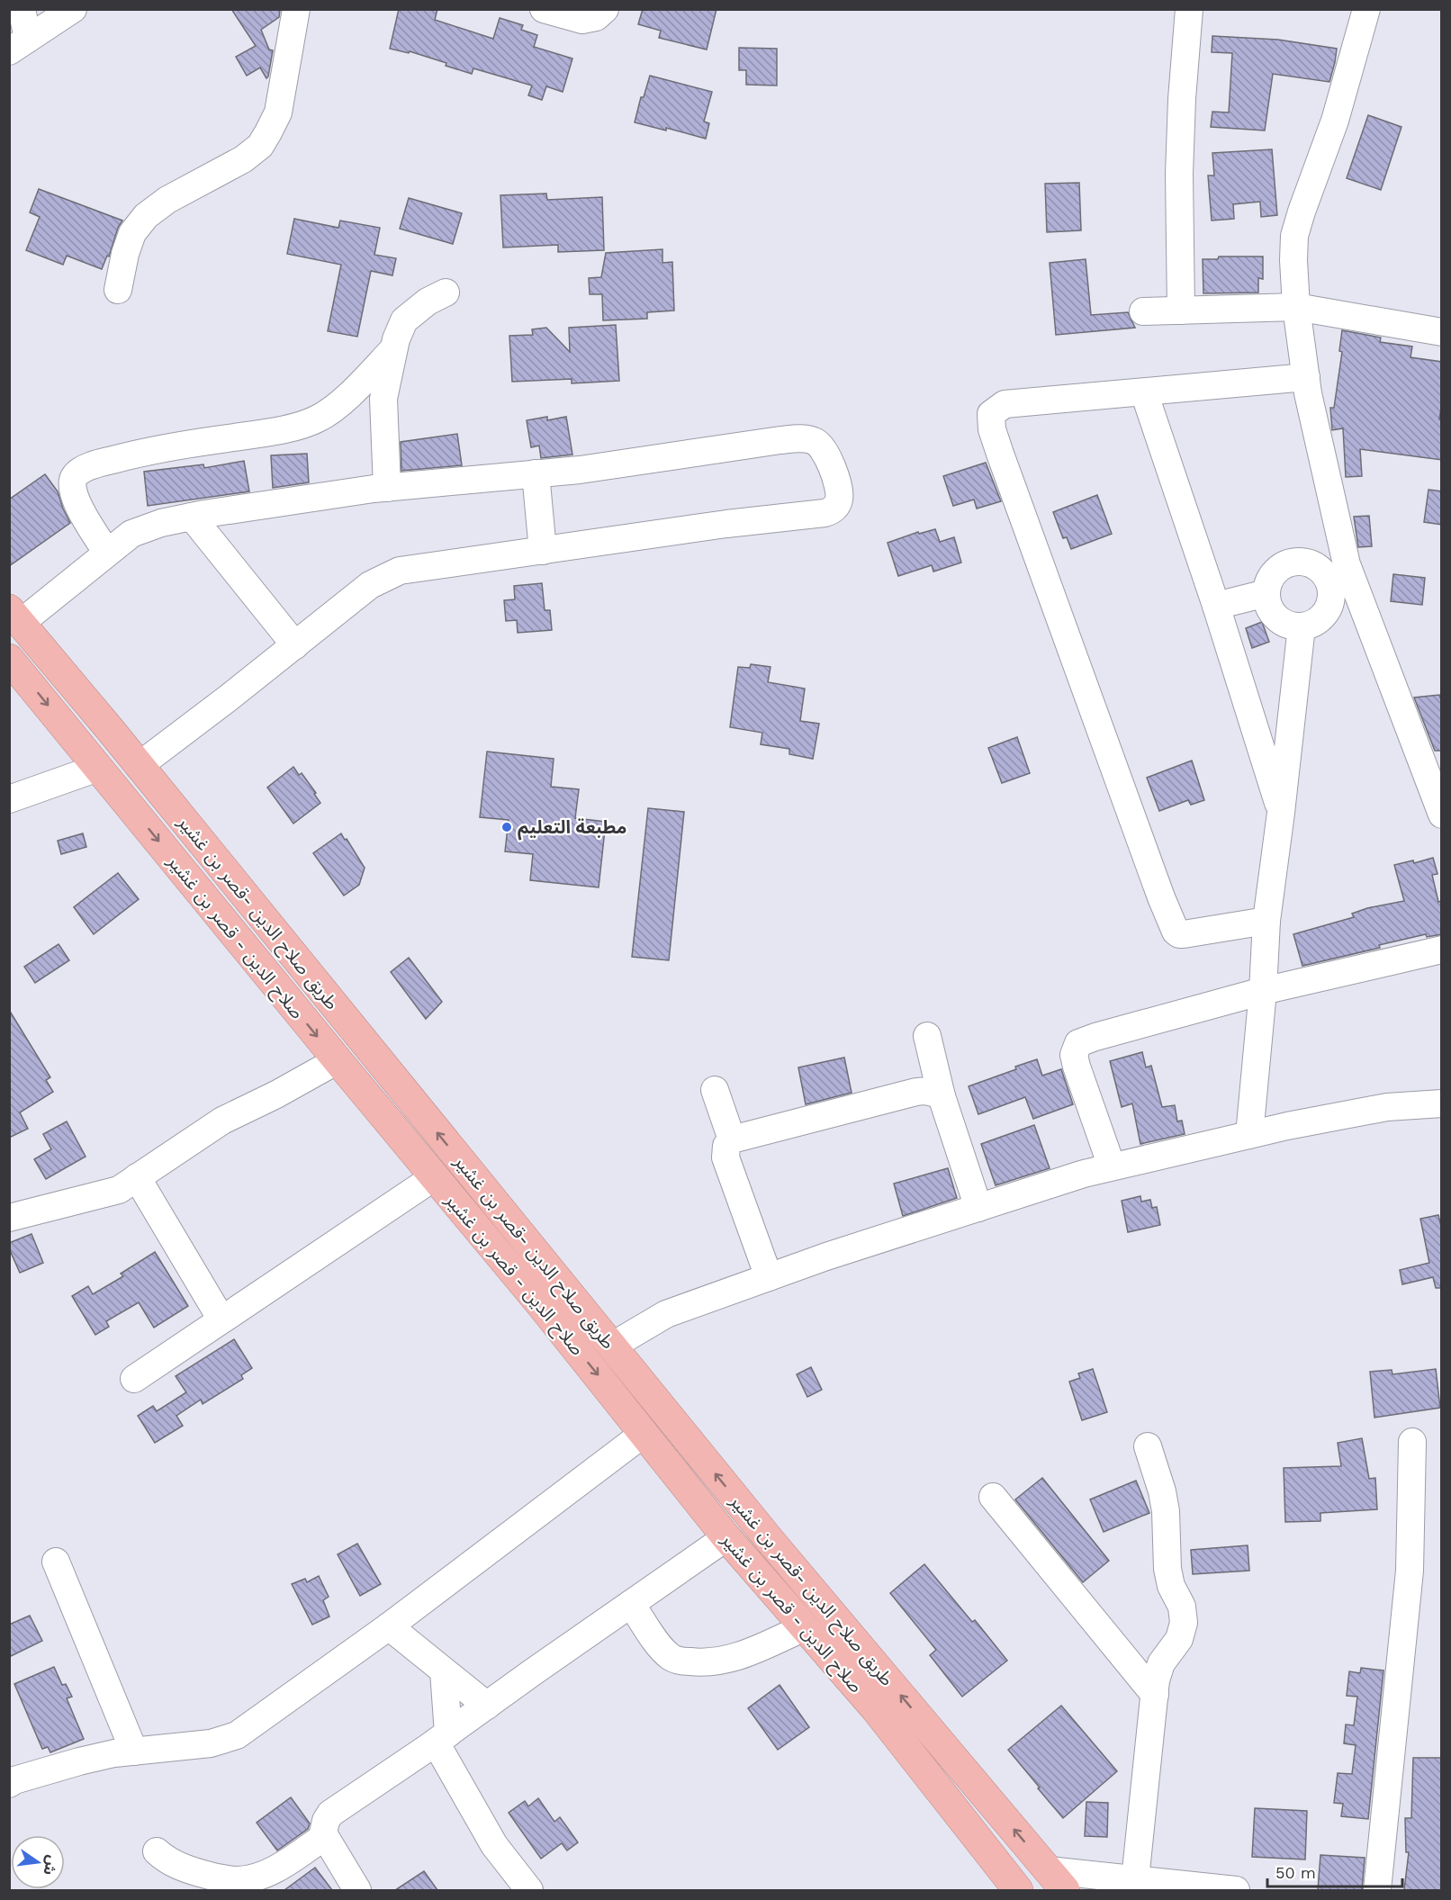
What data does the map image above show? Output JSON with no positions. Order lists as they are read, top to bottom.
{
  "streets": {
    "highway": ["طريق صلاح الدين -قصر بن غشير", "صلاح الدين - قصر بن غشير"]
  },
  "one_way": ["طريق صلاح الدين -قصر بن غشير", "صلاح الدين - قصر بن غشير"],
  "places": ["مطبعة التعليم"],
  "scale_bar": "50 m",
  "north": "right"
}
